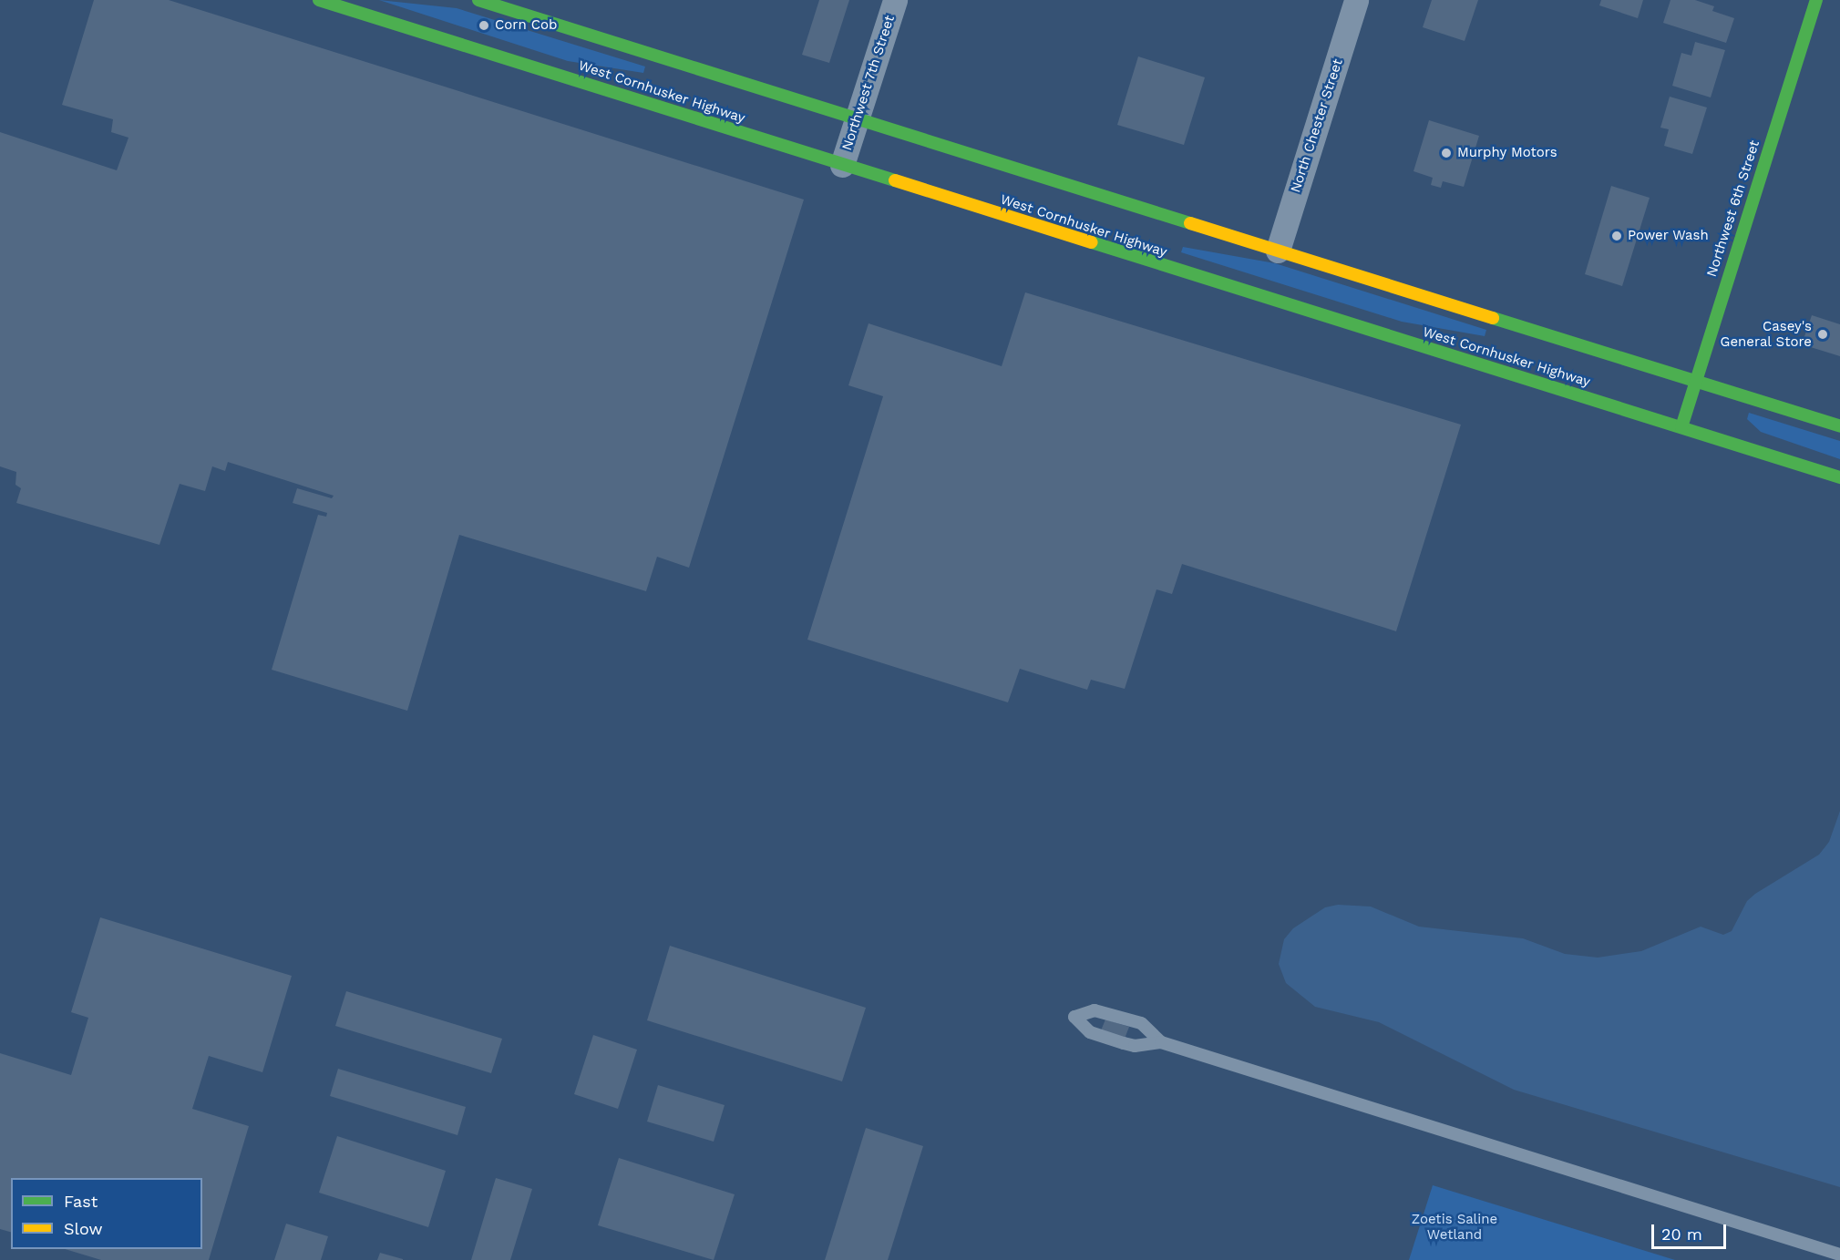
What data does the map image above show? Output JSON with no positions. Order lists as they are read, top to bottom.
{
  "streets": {
    "main road": ["West Cornhusker Highway", "Northwest 6th Street"],
    "street": ["Northwest 7th Street", "North Chester Street"]
  },
  "crossings": [
    ["Northwest 7th Street", "West Cornhusker Highway"],
    ["West Cornhusker Highway", "Northwest 6th Street"]
  ],
  "parks": ["Zoetis Saline Wetland"],
  "places": [
    "Corn Cob",
    "Murphy Motors",
    "Power Wash",
    "Casey's General Store"
  ],
  "legend": ["Fast", "Slow"],
  "scale_bar": "20 m"
}
